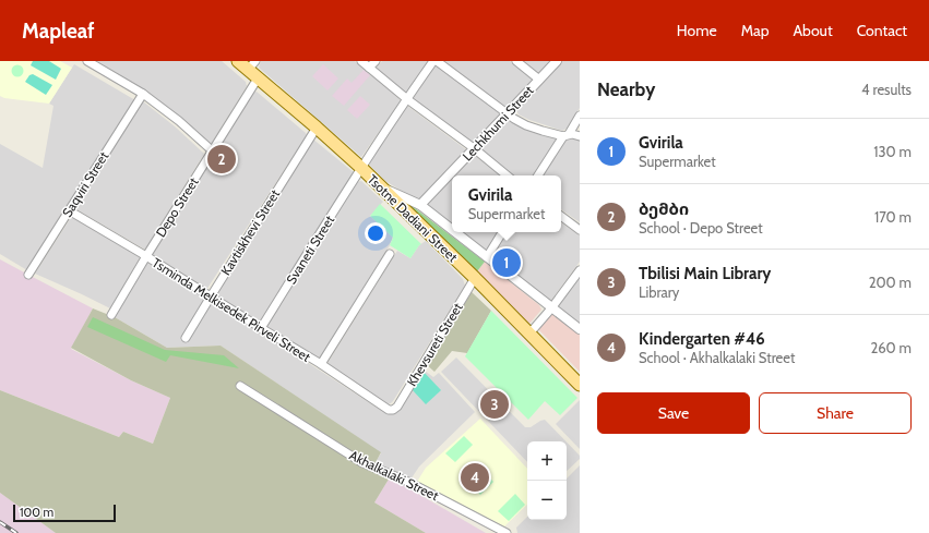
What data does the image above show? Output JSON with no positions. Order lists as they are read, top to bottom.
{
  "streets": {
    "main road": ["Tsotne Dadiani Street"],
    "street": [
      "Lechkhumi Street",
      "Saqviri Street",
      "Depo Street",
      "Kavtiskhevi Street",
      "Tsminda Melkisedek Pirveli Street",
      "Khevsureti Street",
      "Akhalkalaki Street"
    ]
  },
  "crossings": [
    ["Saqviri Street", "Tsminda Melkisedek Pirveli Street"],
    ["Depo Street", "Tsotne Dadiani Street"],
    ["Depo Street", "Tsminda Melkisedek Pirveli Street"],
    ["Tsotne Dadiani Street", "Kavtiskhevi Street"],
    ["Tsotne Dadiani Street", "Khevsureti Street"],
    ["Kavtiskhevi Street", "Tsminda Melkisedek Pirveli Street"],
    ["Tsminda Melkisedek Pirveli Street", "Khevsureti Street"]
  ],
  "scale_bar": "100 m",
  "page": {
    "header": "Mapleaf",
    "nav": [
      "Home",
      "Map",
      "About",
      "Contact"
    ],
    "heading": ["Nearby", "4 results"],
    "list": [
      {
        "mark": "1",
        "name": "Gvirila",
        "note": "Supermarket",
        "value": "130 m"
      },
      {
        "mark": "2",
        "name": "ბემბი",
        "note": "School · Depo Street",
        "value": "170 m"
      },
      {
        "mark": "3",
        "name": "Tbilisi Main Library",
        "note": "Library",
        "value": "200 m"
      },
      {
        "mark": "4",
        "name": "Kindergarten #46",
        "note": "School · Akhalkalaki Street",
        "value": "260 m"
      }
    ],
    "pins": [
      "2",
      "1",
      "3",
      "4"
    ],
    "popup": ["Gvirila", "Supermarket"],
    "buttons": ["Save", "Share"],
    "map_buttons": ["+", "−"],
    "scale": "100 m"
  }
}
